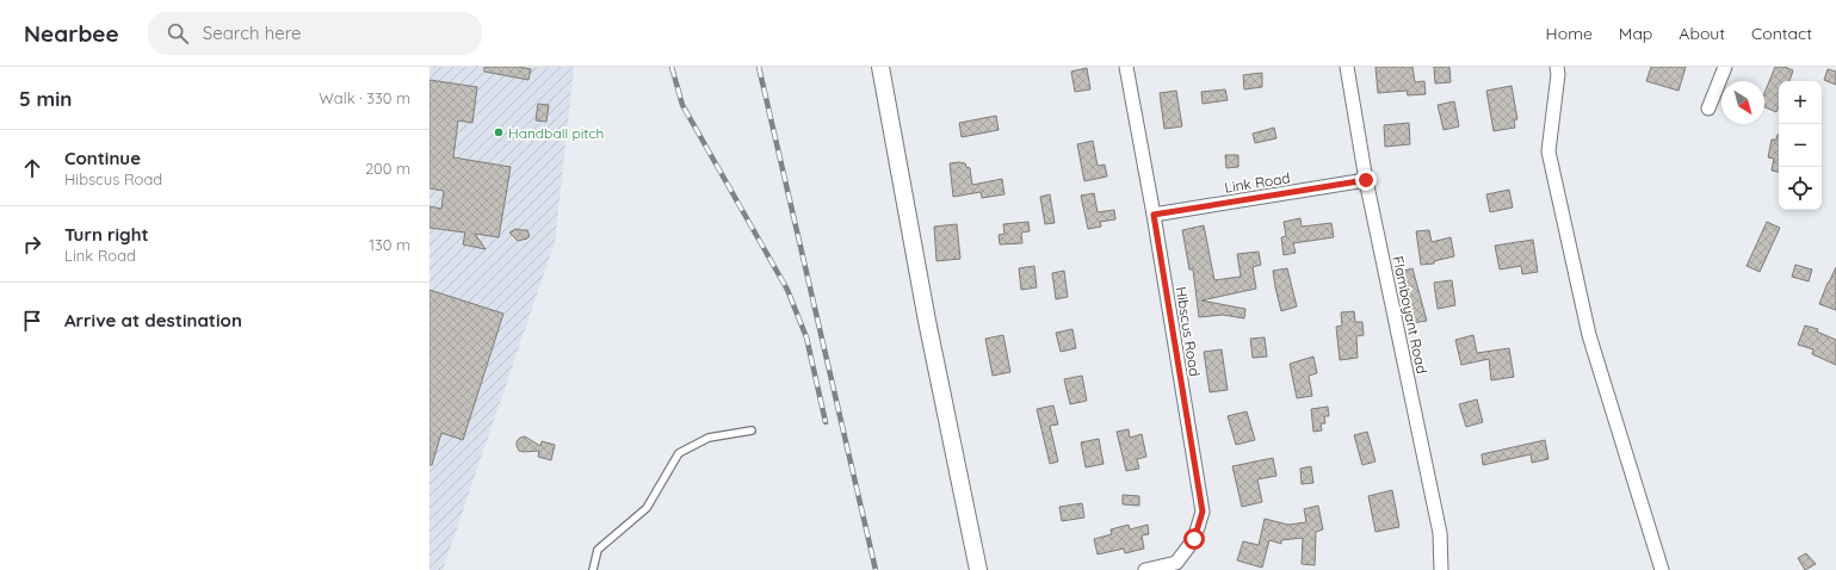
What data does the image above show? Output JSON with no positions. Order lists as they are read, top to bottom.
{
  "streets": {
    "street": ["Link Road", "Flamboyant Road", "Hibscus Road"]
  },
  "crossings": [
    ["Link Road", "Flamboyant Road"],
    ["Link Road", "Hibscus Road"]
  ],
  "places": ["Handball pitch"],
  "north": "bottom right",
  "page": {
    "header": "Nearbee",
    "search": "Search here",
    "nav": [
      "Home",
      "Map",
      "About",
      "Contact"
    ],
    "heading": ["5 min", "Walk · 330 m"],
    "map_buttons": ["+", "−"],
    "list": [
      ["Continue", "Hibscus Road", "200 m"],
      ["Turn right", "Link Road", "130 m"],
      "Arrive at destination"
    ]
  }
}
